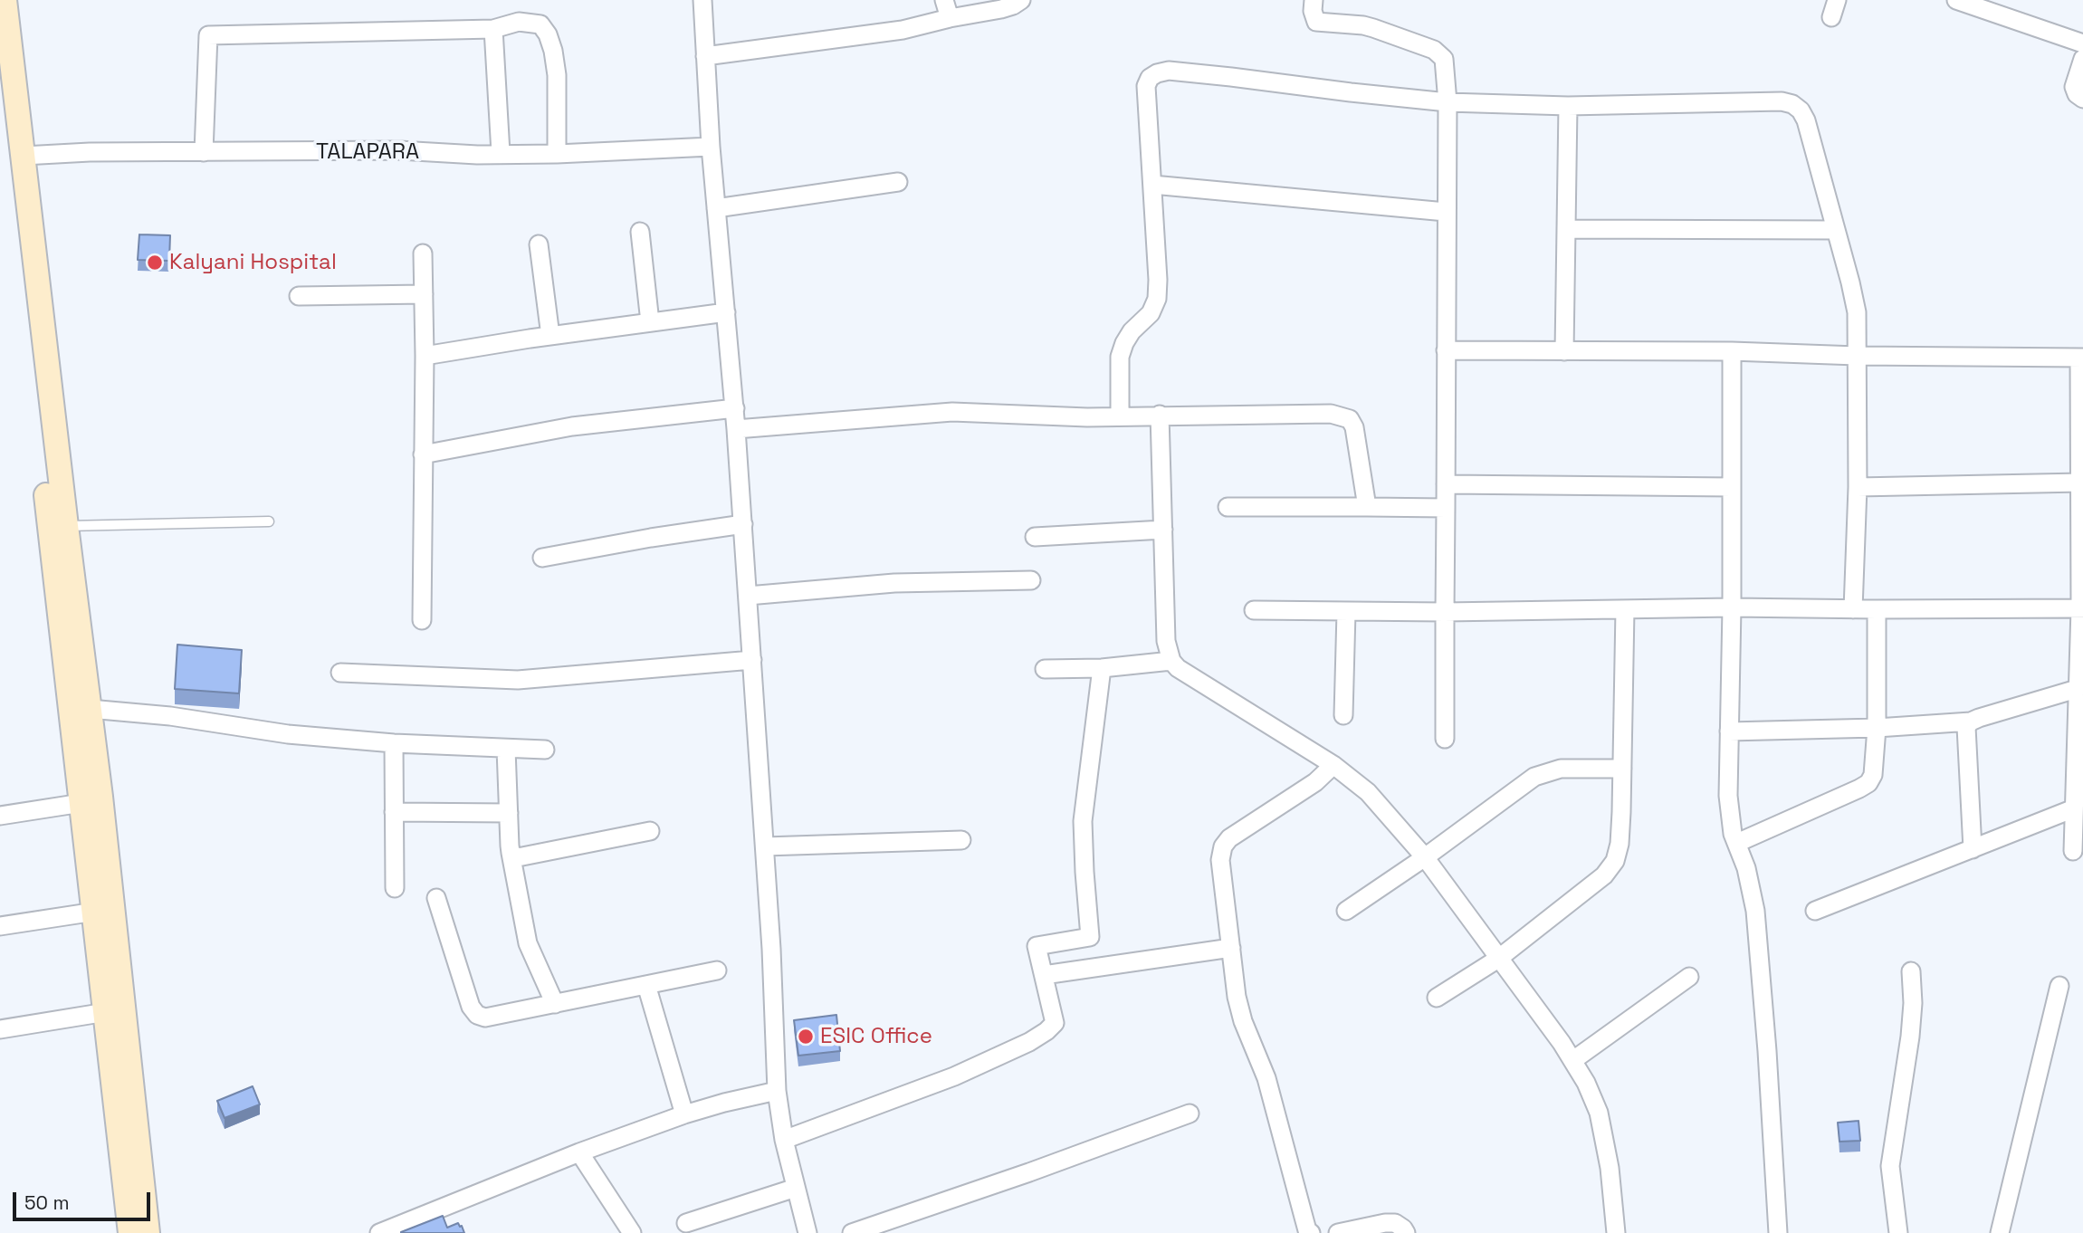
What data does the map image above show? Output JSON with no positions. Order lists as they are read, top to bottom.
{
  "streets": {
    "street": ["TALAPARA"]
  },
  "places": ["Kalyani Hospital", "ESIC Office"],
  "scale_bar": "50 m"
}
